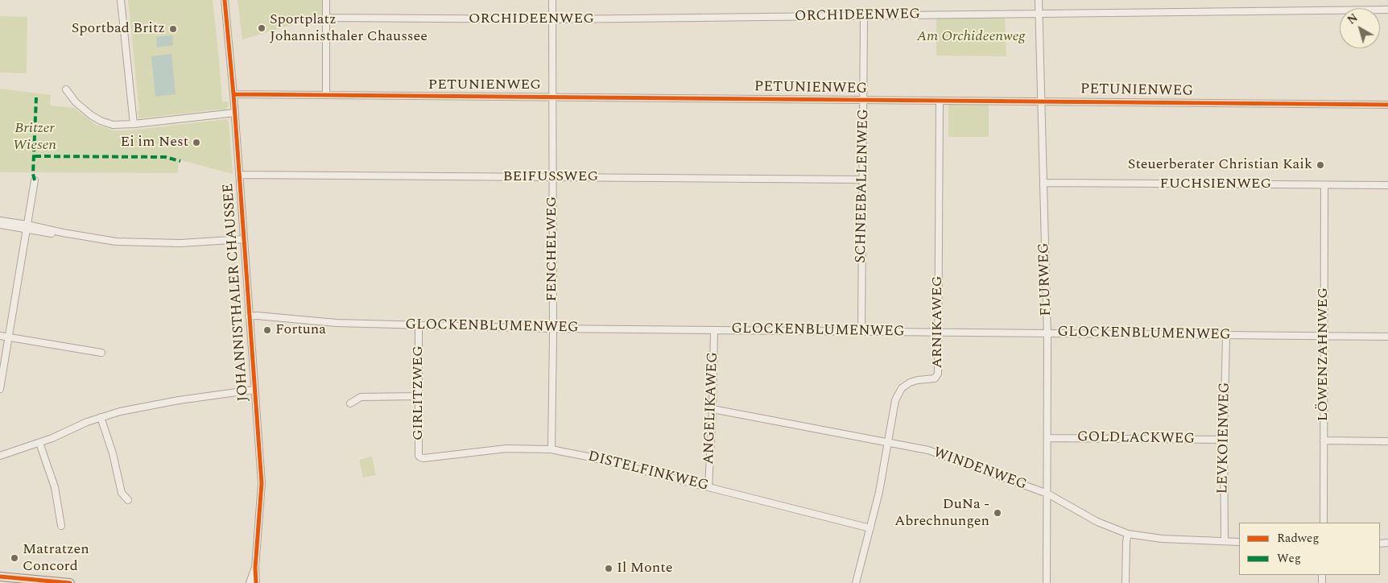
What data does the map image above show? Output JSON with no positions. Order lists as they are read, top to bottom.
{
  "streets": {
    "street": [
      "ORCHIDEENWEG",
      "PETUNIENWEG",
      "BEIFUSSWEG",
      "FUCHSIENWEG",
      "SCHNEEBALLENWEG",
      "FENCHELWEG",
      "FLURWEG",
      "JOHANNISTHALER CHAUSSEE",
      "ARNIKAWEG",
      "GLOCKENBLUMENWEG",
      "LÖWENZAHNWEG",
      "GIRLITZWEG",
      "ANGELIKAWEG",
      "LEVKOIENWEG",
      "GOLDLACKWEG",
      "WINDENWEG",
      "DISTELFINKWEG"
    ]
  },
  "crossings": [
    ["ORCHIDEENWEG", "SCHNEEBALLENWEG"],
    ["ORCHIDEENWEG", "FENCHELWEG"],
    ["ORCHIDEENWEG", "FLURWEG"],
    ["PETUNIENWEG", "SCHNEEBALLENWEG"],
    ["PETUNIENWEG", "FENCHELWEG"],
    ["PETUNIENWEG", "FLURWEG"],
    ["PETUNIENWEG", "JOHANNISTHALER CHAUSSEE"],
    ["PETUNIENWEG", "ARNIKAWEG"],
    ["BEIFUSSWEG", "SCHNEEBALLENWEG"],
    ["BEIFUSSWEG", "FENCHELWEG"],
    ["BEIFUSSWEG", "JOHANNISTHALER CHAUSSEE"],
    ["FUCHSIENWEG", "FLURWEG"],
    ["FUCHSIENWEG", "LÖWENZAHNWEG"],
    ["SCHNEEBALLENWEG", "GLOCKENBLUMENWEG"],
    ["FENCHELWEG", "GLOCKENBLUMENWEG"],
    ["FENCHELWEG", "DISTELFINKWEG"],
    ["FLURWEG", "GLOCKENBLUMENWEG"],
    ["FLURWEG", "GOLDLACKWEG"],
    ["FLURWEG", "WINDENWEG"],
    ["JOHANNISTHALER CHAUSSEE", "GLOCKENBLUMENWEG"],
    ["ARNIKAWEG", "GLOCKENBLUMENWEG"],
    ["ARNIKAWEG", "WINDENWEG"],
    ["ARNIKAWEG", "DISTELFINKWEG"],
    ["GLOCKENBLUMENWEG", "LÖWENZAHNWEG"],
    ["GLOCKENBLUMENWEG", "GIRLITZWEG"],
    ["GLOCKENBLUMENWEG", "ANGELIKAWEG"],
    ["GLOCKENBLUMENWEG", "LEVKOIENWEG"],
    ["GIRLITZWEG", "DISTELFINKWEG"],
    ["ANGELIKAWEG", "WINDENWEG"],
    ["ANGELIKAWEG", "DISTELFINKWEG"],
    ["LEVKOIENWEG", "GOLDLACKWEG"],
    ["LEVKOIENWEG", "WINDENWEG"]
  ],
  "parks": ["Am Orchideenweg", "Britzer Wiesen"],
  "places": [
    "Sportplatz Johannisthaler Chaussee",
    "Sportbad Britz",
    "Ei im Nest",
    "Steuerberater Christian Kaik",
    "Fortuna",
    "DuNa - Abrechnungen",
    "Matratzen Concord",
    "Il Monte"
  ],
  "legend": ["Radweg", "Weg"],
  "north": "top left"
}
